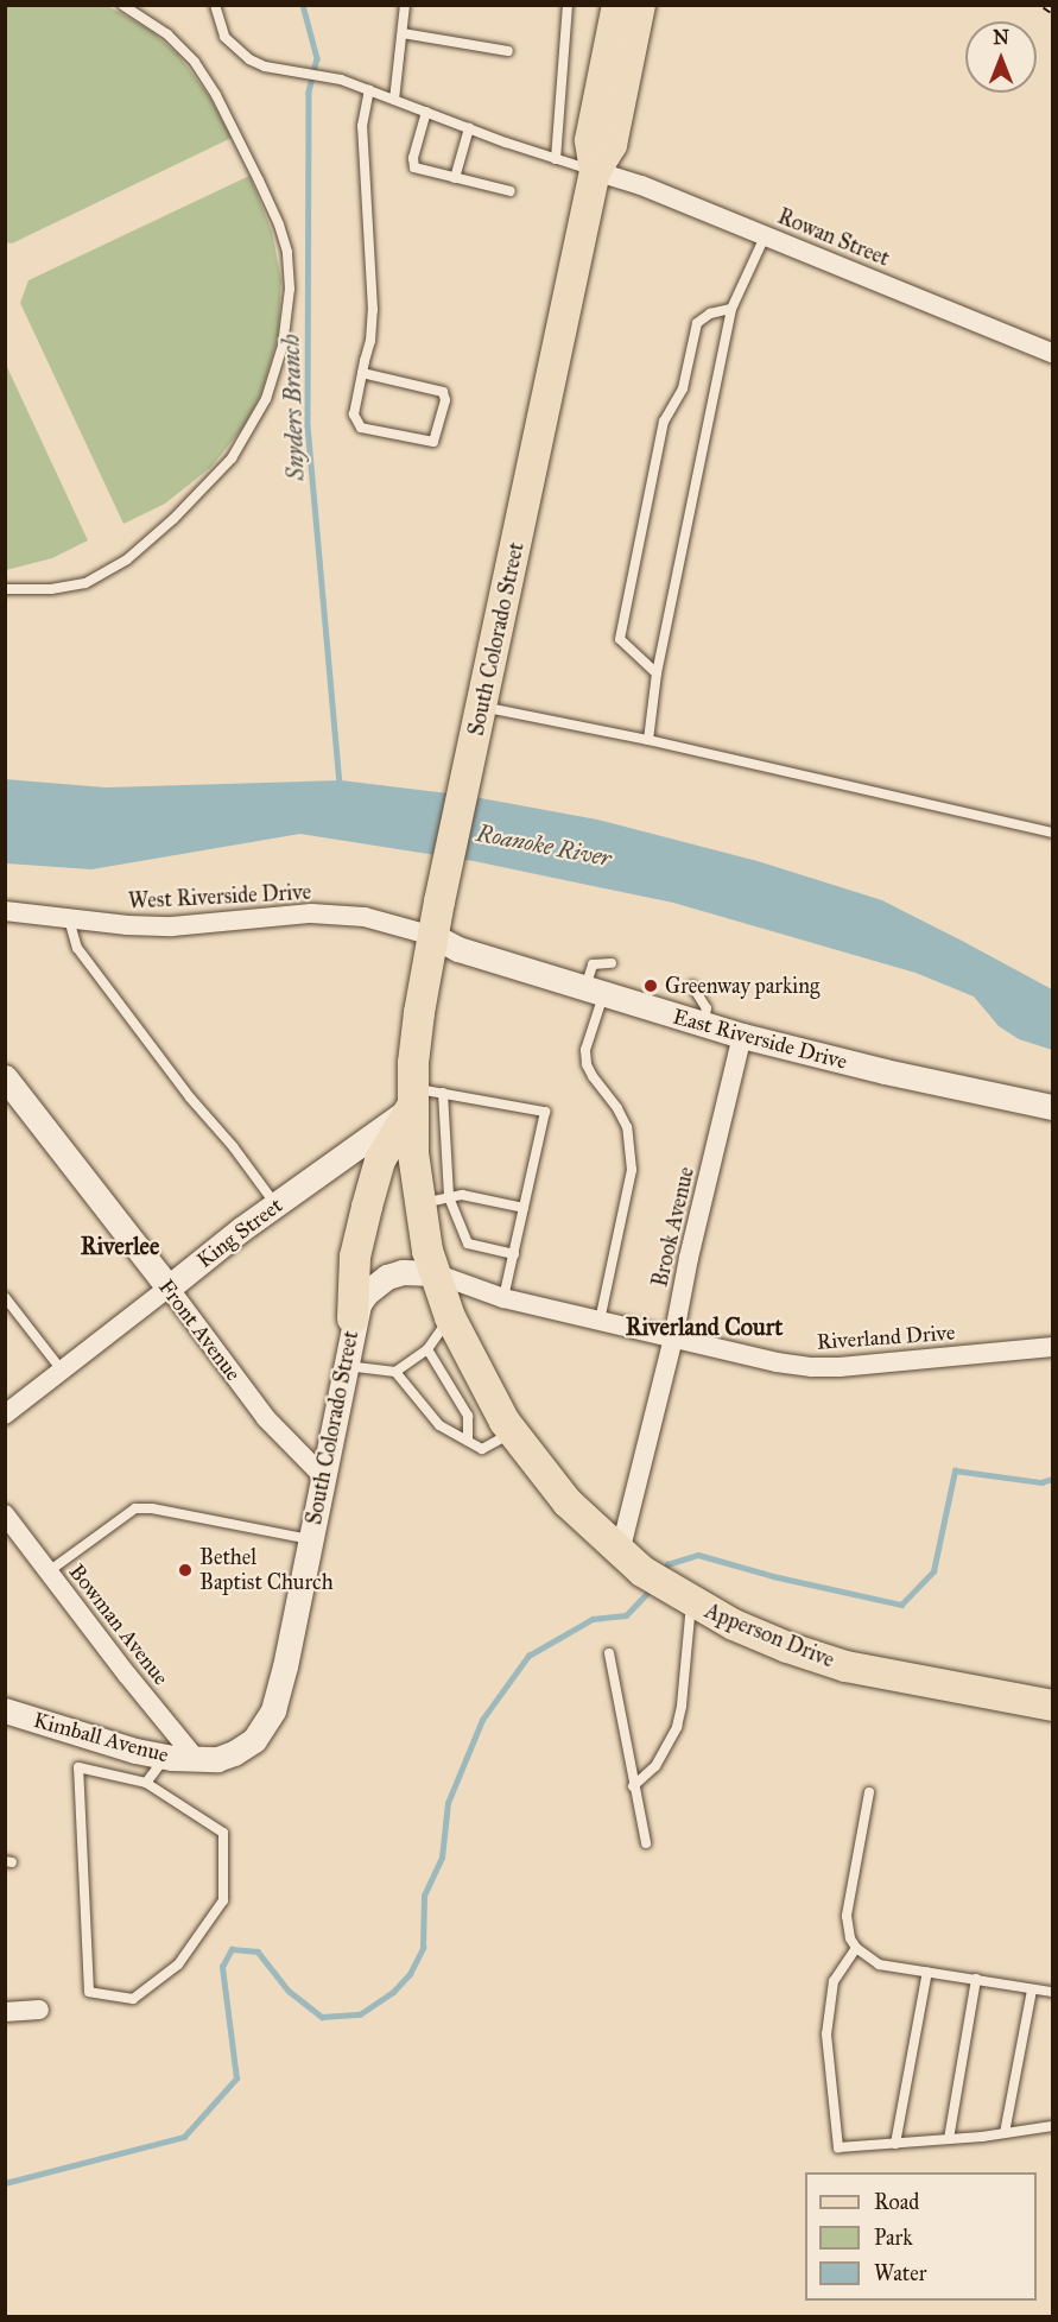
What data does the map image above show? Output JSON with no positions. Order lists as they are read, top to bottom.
{
  "streets": {
    "main road": ["South Colorado Street", "Apperson Drive"],
    "street": [
      "Rowan Street",
      "West Riverside Drive",
      "East Riverside Drive",
      "Brook Avenue",
      "King Street",
      "Front Avenue",
      "Riverland Drive",
      "Bowman Avenue",
      "Kimball Avenue"
    ]
  },
  "crossings": [
    ["Rowan Street", "South Colorado Street"],
    ["South Colorado Street", "West Riverside Drive"],
    ["South Colorado Street", "East Riverside Drive"],
    ["South Colorado Street", "King Street"],
    ["South Colorado Street", "Front Avenue"],
    ["South Colorado Street", "Riverland Drive"],
    ["South Colorado Street", "Bowman Avenue"],
    ["South Colorado Street", "Apperson Drive"],
    ["South Colorado Street", "Kimball Avenue"],
    ["West Riverside Drive", "East Riverside Drive"],
    ["East Riverside Drive", "Brook Avenue"],
    ["Brook Avenue", "Riverland Drive"],
    ["Brook Avenue", "Apperson Drive"],
    ["King Street", "Front Avenue"],
    ["King Street", "Apperson Drive"],
    ["Riverland Drive", "Apperson Drive"],
    ["Bowman Avenue", "Kimball Avenue"]
  ],
  "districts": ["Riverlee", "Riverland Court"],
  "water": ["Snyders Branch", "Roanoke River"],
  "places": ["Greenway parking", "Bethel Baptist Church"],
  "legend": ["Road", "Park", "Water"],
  "north": "top"
}
